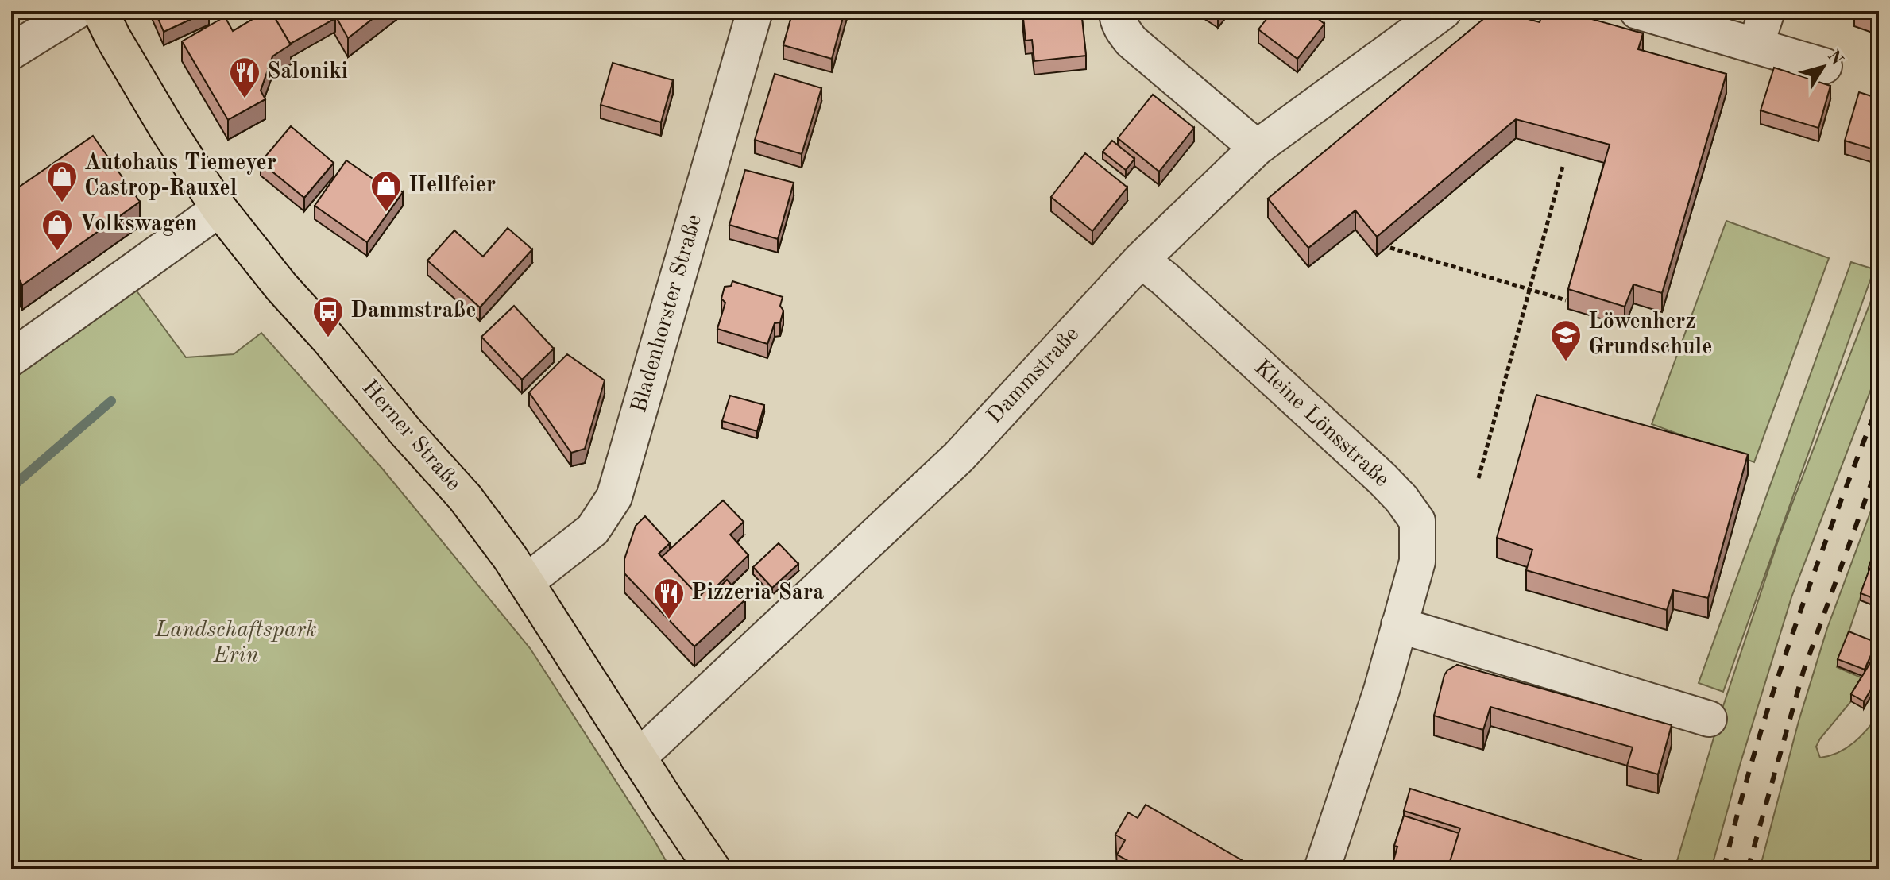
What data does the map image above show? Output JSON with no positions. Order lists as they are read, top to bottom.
{
  "streets": {
    "main road": ["Herner Straße"],
    "street": ["Bladenhorster Straße", "Dammstraße", "Kleine Lönsstraße"]
  },
  "crossings": [
    ["Bladenhorster Straße", "Herner Straße"],
    ["Dammstraße", "Kleine Lönsstraße"],
    ["Dammstraße", "Herner Straße"]
  ],
  "parks": ["Landschaftspark Erin"],
  "places": {
    "restaurant": ["Saloniki", "Pizzeria Sara"],
    "shop": ["Autohaus Tiemeyer Castrop-Rauxel", "Hellfeier", "Volkswagen"],
    "bus stop": ["Dammstraße"],
    "school or university": ["Löwenherz Grundschule"]
  },
  "north": "top right"
}
